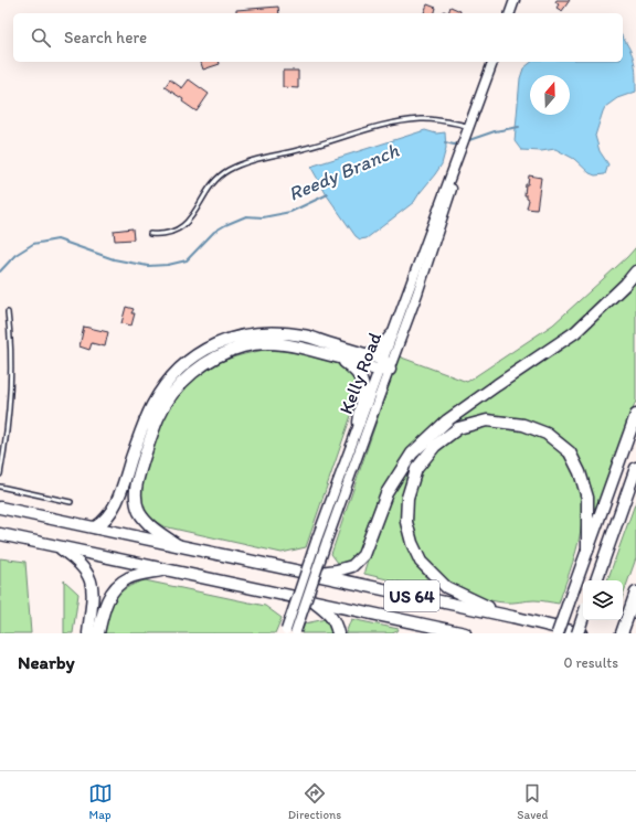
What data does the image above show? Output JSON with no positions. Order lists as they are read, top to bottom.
{
  "streets": {
    "highway": ["US 64"],
    "main road": ["Kelly Road"]
  },
  "water": ["Reedy Branch"],
  "north": "top",
  "page": {
    "search": "Search here",
    "heading": ["Nearby", "0 results"],
    "nav": ["Map", "Directions", "Saved"]
  }
}
